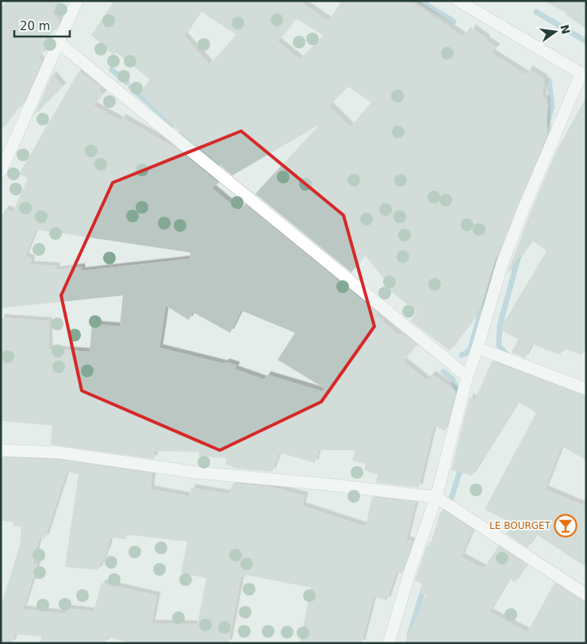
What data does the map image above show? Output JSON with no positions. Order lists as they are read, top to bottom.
{
  "places": {
    "bar": ["LE BOURGET"]
  },
  "scale_bar": "20 m",
  "north": "right"
}
